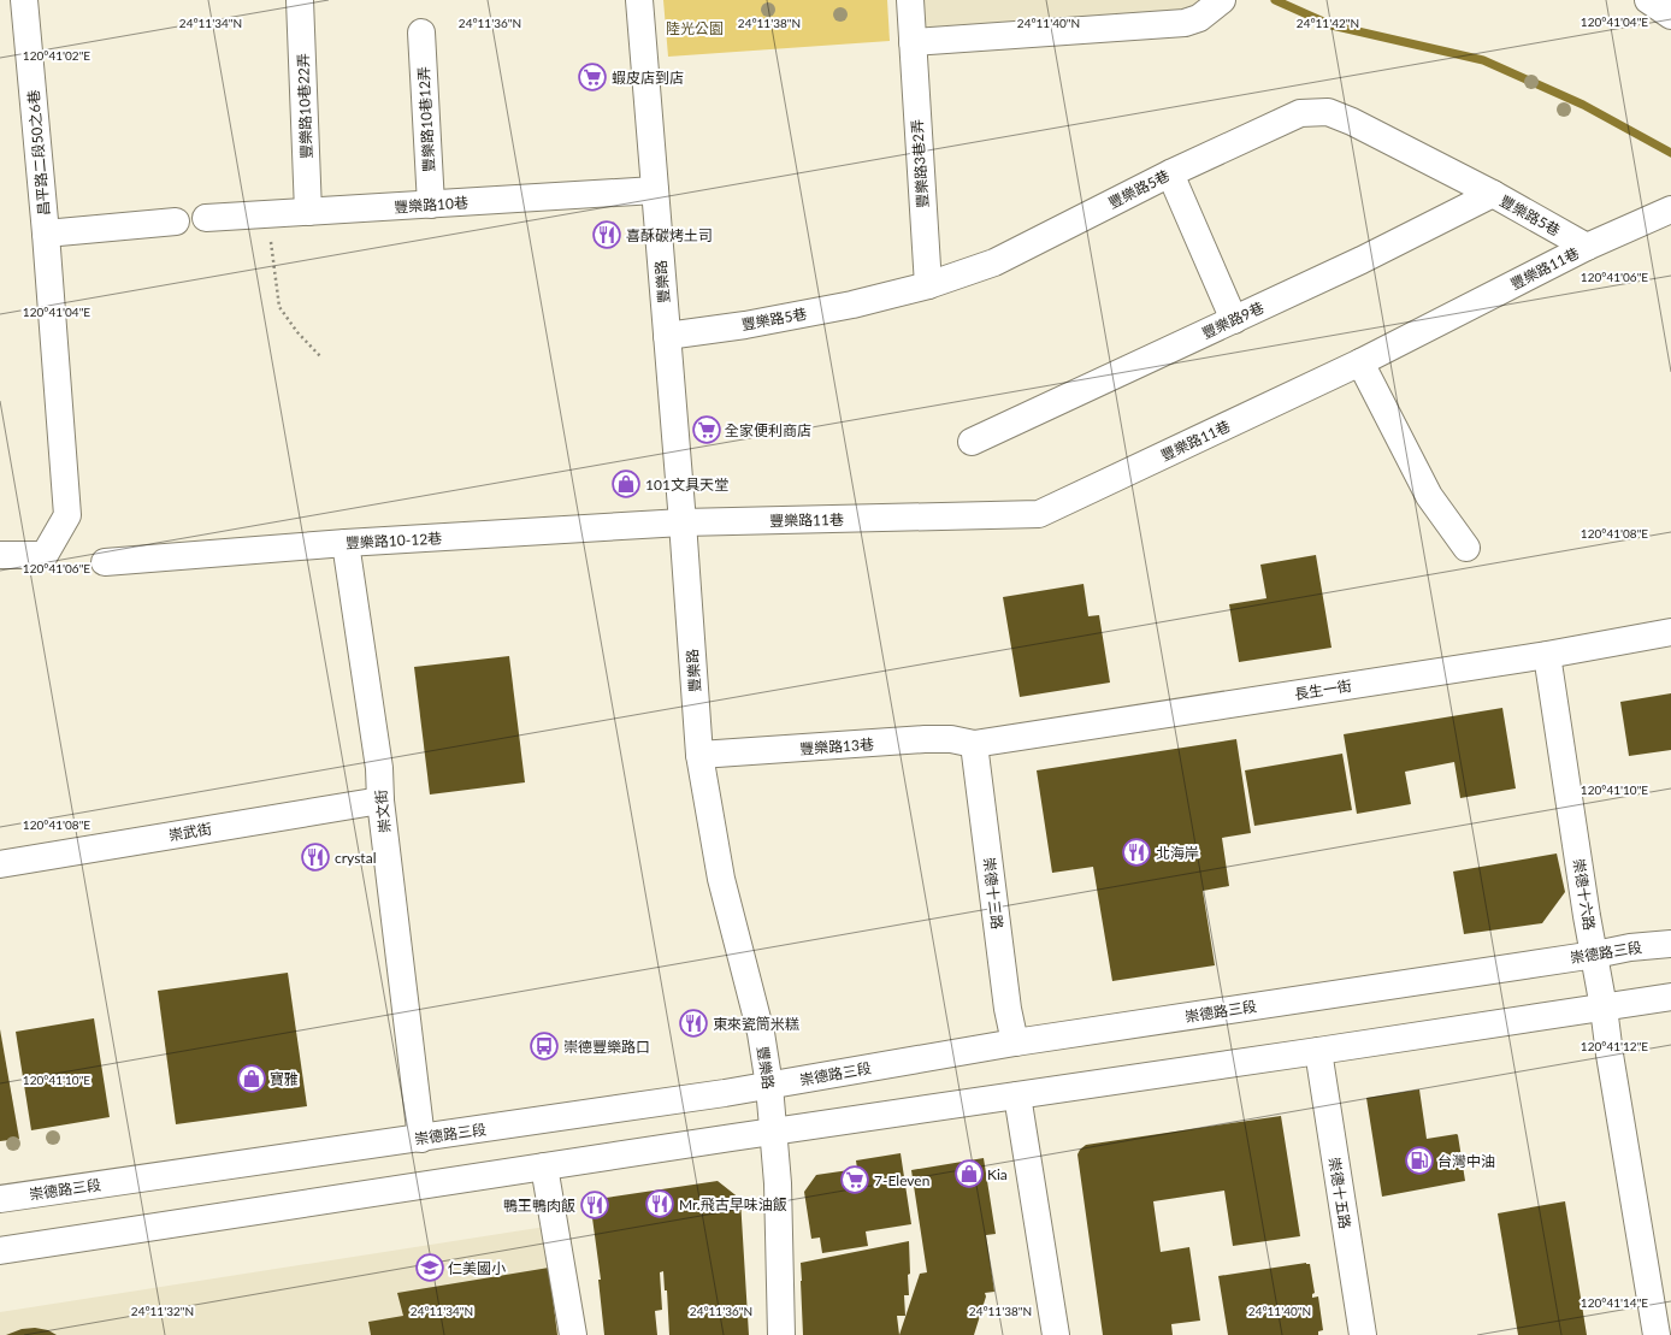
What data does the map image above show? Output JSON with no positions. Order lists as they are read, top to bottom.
{
  "streets": {
    "street": [
      "豐樂路10巷22弄",
      "豐樂路10巷12弄",
      "昌平路二段50之6巷",
      "豐樂路3巷2弄",
      "豐樂路5巷",
      "豐樂路10巷",
      "豐樂路11巷",
      "豐樂路",
      "豐樂路9巷",
      "豐樂路10-12巷",
      "長生一街",
      "豐樂路13巷",
      "崇文街",
      "崇武街",
      "崇德十三路",
      "崇德十六路",
      "崇德路三段",
      "崇德十五路"
    ]
  },
  "crossings": [
    ["豐樂路10巷22弄", "豐樂路10巷"],
    ["豐樂路10巷12弄", "豐樂路10巷"],
    ["豐樂路3巷2弄", "豐樂路5巷"],
    ["豐樂路5巷", "豐樂路11巷"],
    ["豐樂路5巷", "豐樂路"],
    ["豐樂路5巷", "豐樂路9巷"],
    ["豐樂路10巷", "豐樂路"],
    ["豐樂路11巷", "豐樂路"],
    ["豐樂路11巷", "豐樂路10-12巷"],
    ["豐樂路", "豐樂路10-12巷"],
    ["豐樂路", "豐樂路13巷"],
    ["豐樂路", "崇德路三段"],
    ["豐樂路10-12巷", "崇文街"],
    ["長生一街", "豐樂路13巷"],
    ["長生一街", "崇德十三路"],
    ["長生一街", "崇德十六路"],
    ["豐樂路13巷", "崇德十三路"],
    ["崇文街", "崇武街"],
    ["崇文街", "崇德路三段"],
    ["崇德十三路", "崇德路三段"],
    ["崇德十六路", "崇德路三段"]
  ],
  "parks": ["陸光公園"],
  "places": {
    "supermarket": ["蝦皮店到店", "全家便利商店", "7-Eleven"],
    "restaurant": [
      "喜酥碳烤土司",
      "北海岸",
      "crystal",
      "東來瓷筒米糕",
      "Mr.飛古早味油飯",
      "鴨王鴨肉飯"
    ],
    "shop": ["101文具天堂", "寶雅", "Kia"],
    "bus stop": ["崇德豐樂路口"],
    "fuel station": ["台灣中油"],
    "school or university": ["仁美國小"]
  },
  "coordinates": [
    "120°41'04\"E",
    "24°11'34\"N",
    "24°11'36\"N",
    "24°11'38\"N",
    "24°11'40\"N",
    "24°11'42\"N",
    "120°41'02\"E",
    "120°41'06\"E",
    "120°41'08\"E",
    "120°41'10\"E",
    "120°41'12\"E",
    "120°41'14\"E",
    "24°11'32\"N"
  ]
}
